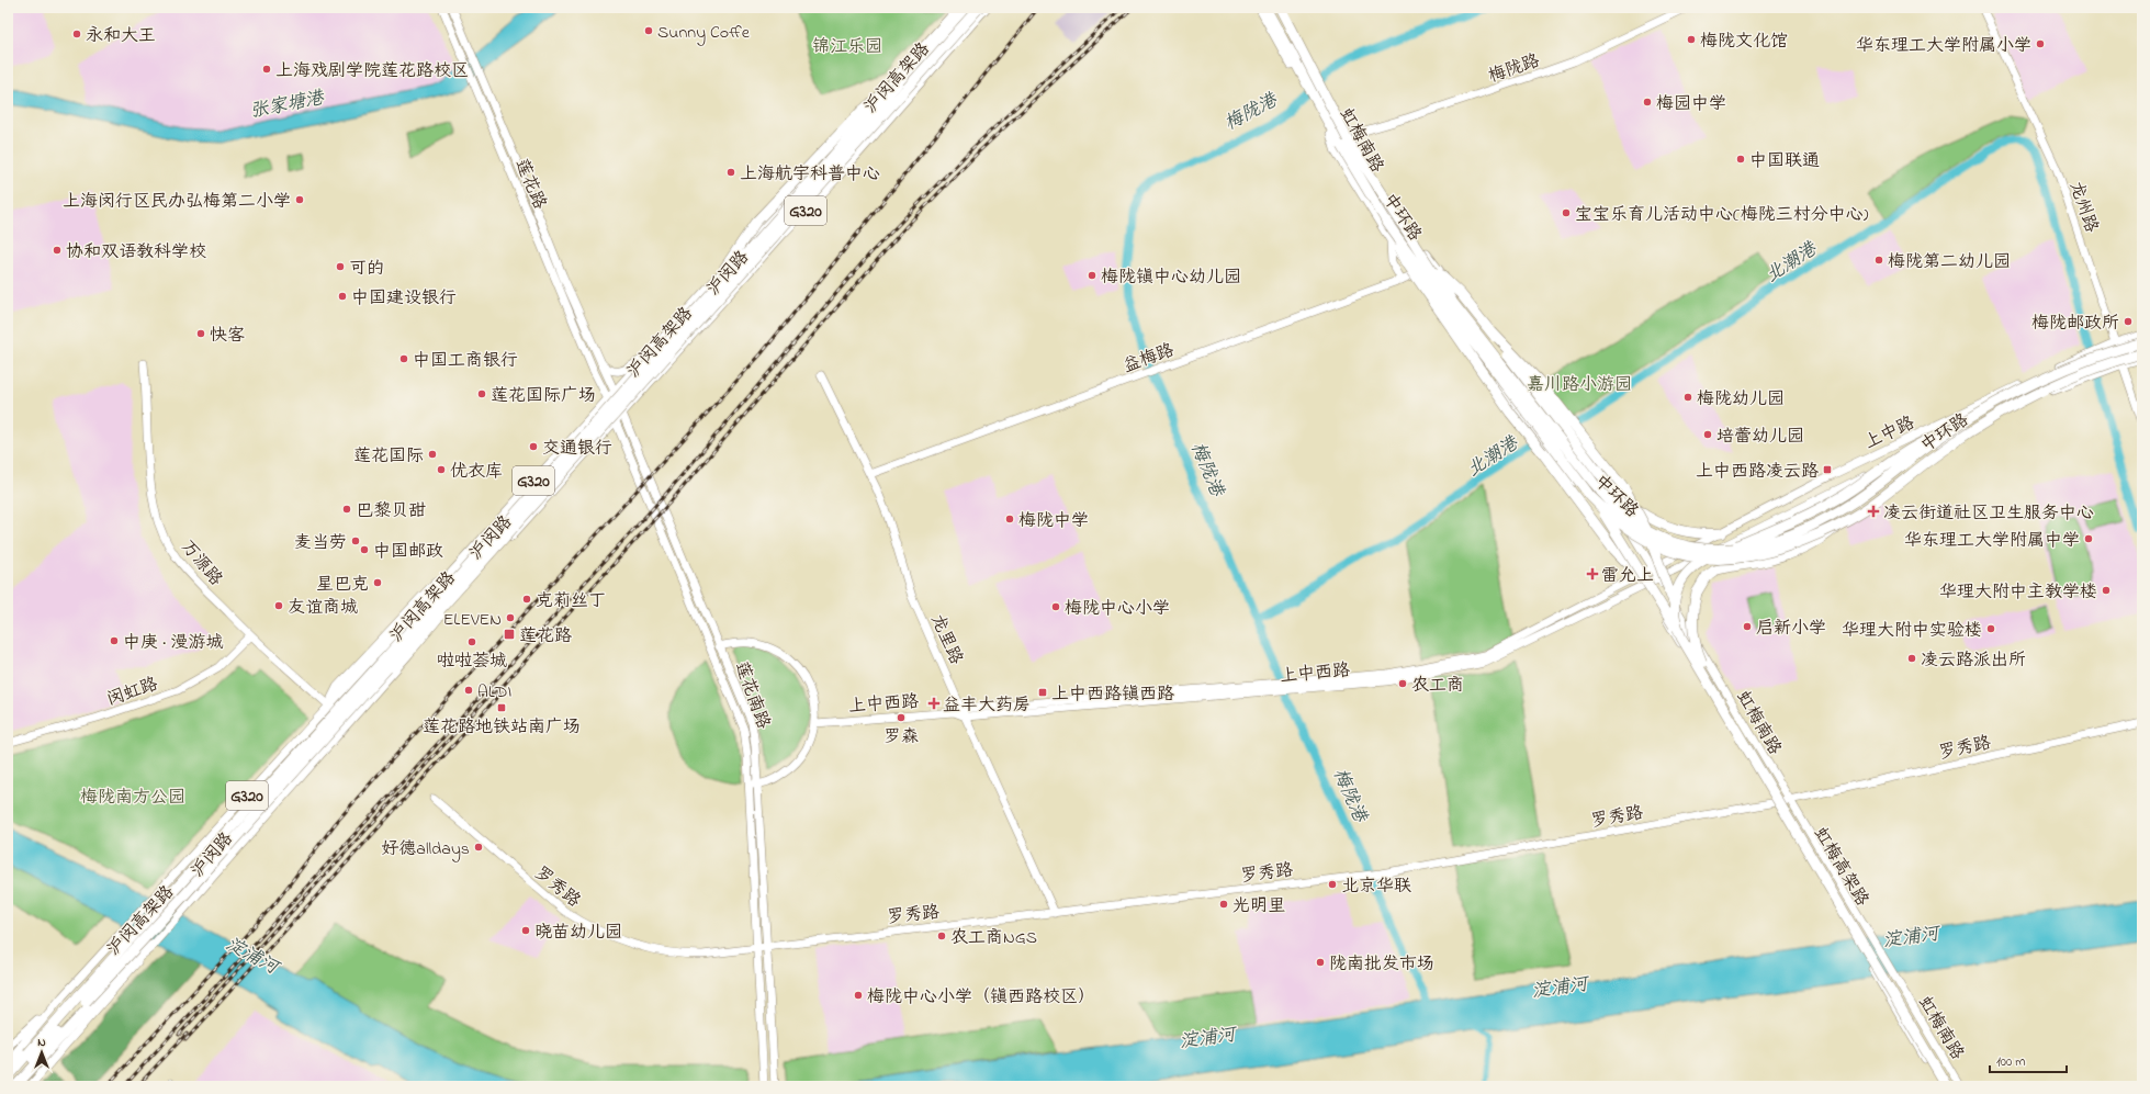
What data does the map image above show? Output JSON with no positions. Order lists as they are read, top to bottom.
{
  "streets": {
    "highway": [
      "沪闵高架路",
      "G320",
      "中环路",
      "沪闵路",
      "虹梅高架路"
    ],
    "main road": [
      "梅陇路",
      "虹梅南路",
      "莲花路",
      "龙州路",
      "益梅路",
      "上中路",
      "万源路",
      "龙里路",
      "上中西路",
      "闵虹路",
      "莲花南路",
      "罗秀路"
    ]
  },
  "crossings": [
    ["梅陇路", "虹梅南路"],
    ["虹梅南路", "中环路"],
    ["虹梅南路", "益梅路"],
    ["虹梅南路", "上中路"],
    ["虹梅南路", "上中西路"],
    ["虹梅南路", "罗秀路"],
    ["莲花路", "莲花南路"],
    ["龙州路", "上中路"],
    ["中环路", "益梅路"],
    ["沪闵路", "万源路"],
    ["沪闵路", "莲花南路"],
    ["益梅路", "龙里路"],
    ["上中路", "上中西路"],
    ["万源路", "闵虹路"],
    ["龙里路", "上中西路"],
    ["莲花南路", "罗秀路"]
  ],
  "water": [
    "张家塘港",
    "梅陇港",
    "北潮港",
    "淀浦河"
  ],
  "parks": ["锦江乐园", "嘉川路小游园", "梅陇南方公园"],
  "places": {
    "other": [
      "Sunny Coffe",
      "永和大王",
      "梅陇文化馆",
      "华东理工大学附属小学",
      "上海戏剧学院莲花路校区",
      "梅园中学",
      "中国联通",
      "上海航宇科普中心",
      "上海闵行区民办弘梅第二小学",
      "宝宝乐育儿活动中心(梅陇三村分中心)",
      "协和双语教科学校",
      "梅陇第二幼儿园",
      "可的",
      "梅陇镇中心幼儿园",
      "中国建设银行",
      "梅陇邮政所",
      "快客",
      "中国工商银行",
      "莲花国际广场",
      "梅陇幼儿园",
      "培蕾幼儿园",
      "交通银行",
      "莲花国际",
      "优衣库",
      "巴黎贝甜",
      "梅陇中学",
      "华东理工大学附属中学",
      "麦当劳",
      "中国邮政",
      "星巴克",
      "华理大附中主教学楼",
      "克莉丝丁",
      "友谊商城",
      "梅陇中心小学",
      "ELEVEN",
      "启新小学",
      "华理大附中实验楼",
      "中庚 · 漫游城",
      "啦啦荟城",
      "凌云路派出所",
      "农工商",
      "ALDI",
      "罗森",
      "好德alldays",
      "北京华联",
      "光明里",
      "晓苗幼儿园",
      "农工商NGS",
      "陇南批发市场",
      "梅陇中心小学（镇西路校区）"
    ],
    "transit": [
      "上中西路凌云路",
      "莲花路",
      "上中西路镇西路",
      "莲花路地铁站南广场"
    ],
    "health": ["凌云街道社区卫生服务中心", "雷允上", "益丰大药房"]
  },
  "scale_bar": "100 m",
  "north": "top"
}
